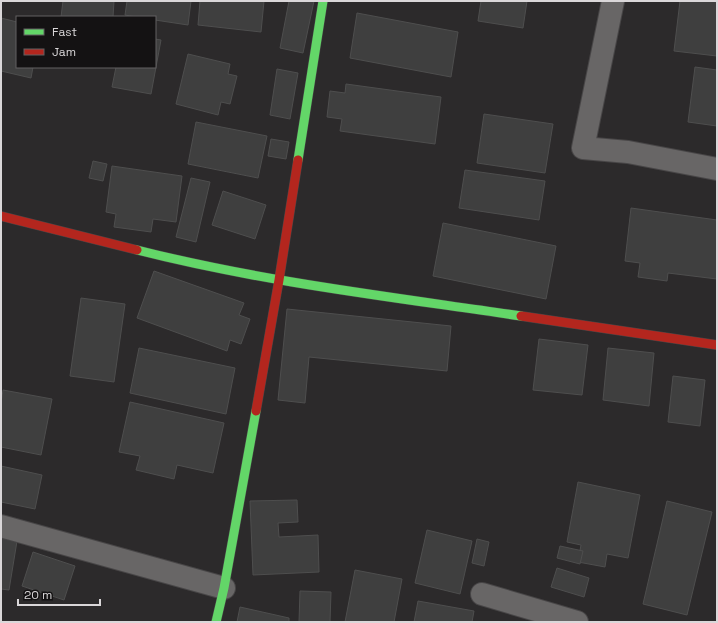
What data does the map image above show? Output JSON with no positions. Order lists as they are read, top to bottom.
{
  "legend": ["Fast", "Jam"],
  "scale_bar": "20 m"
}
